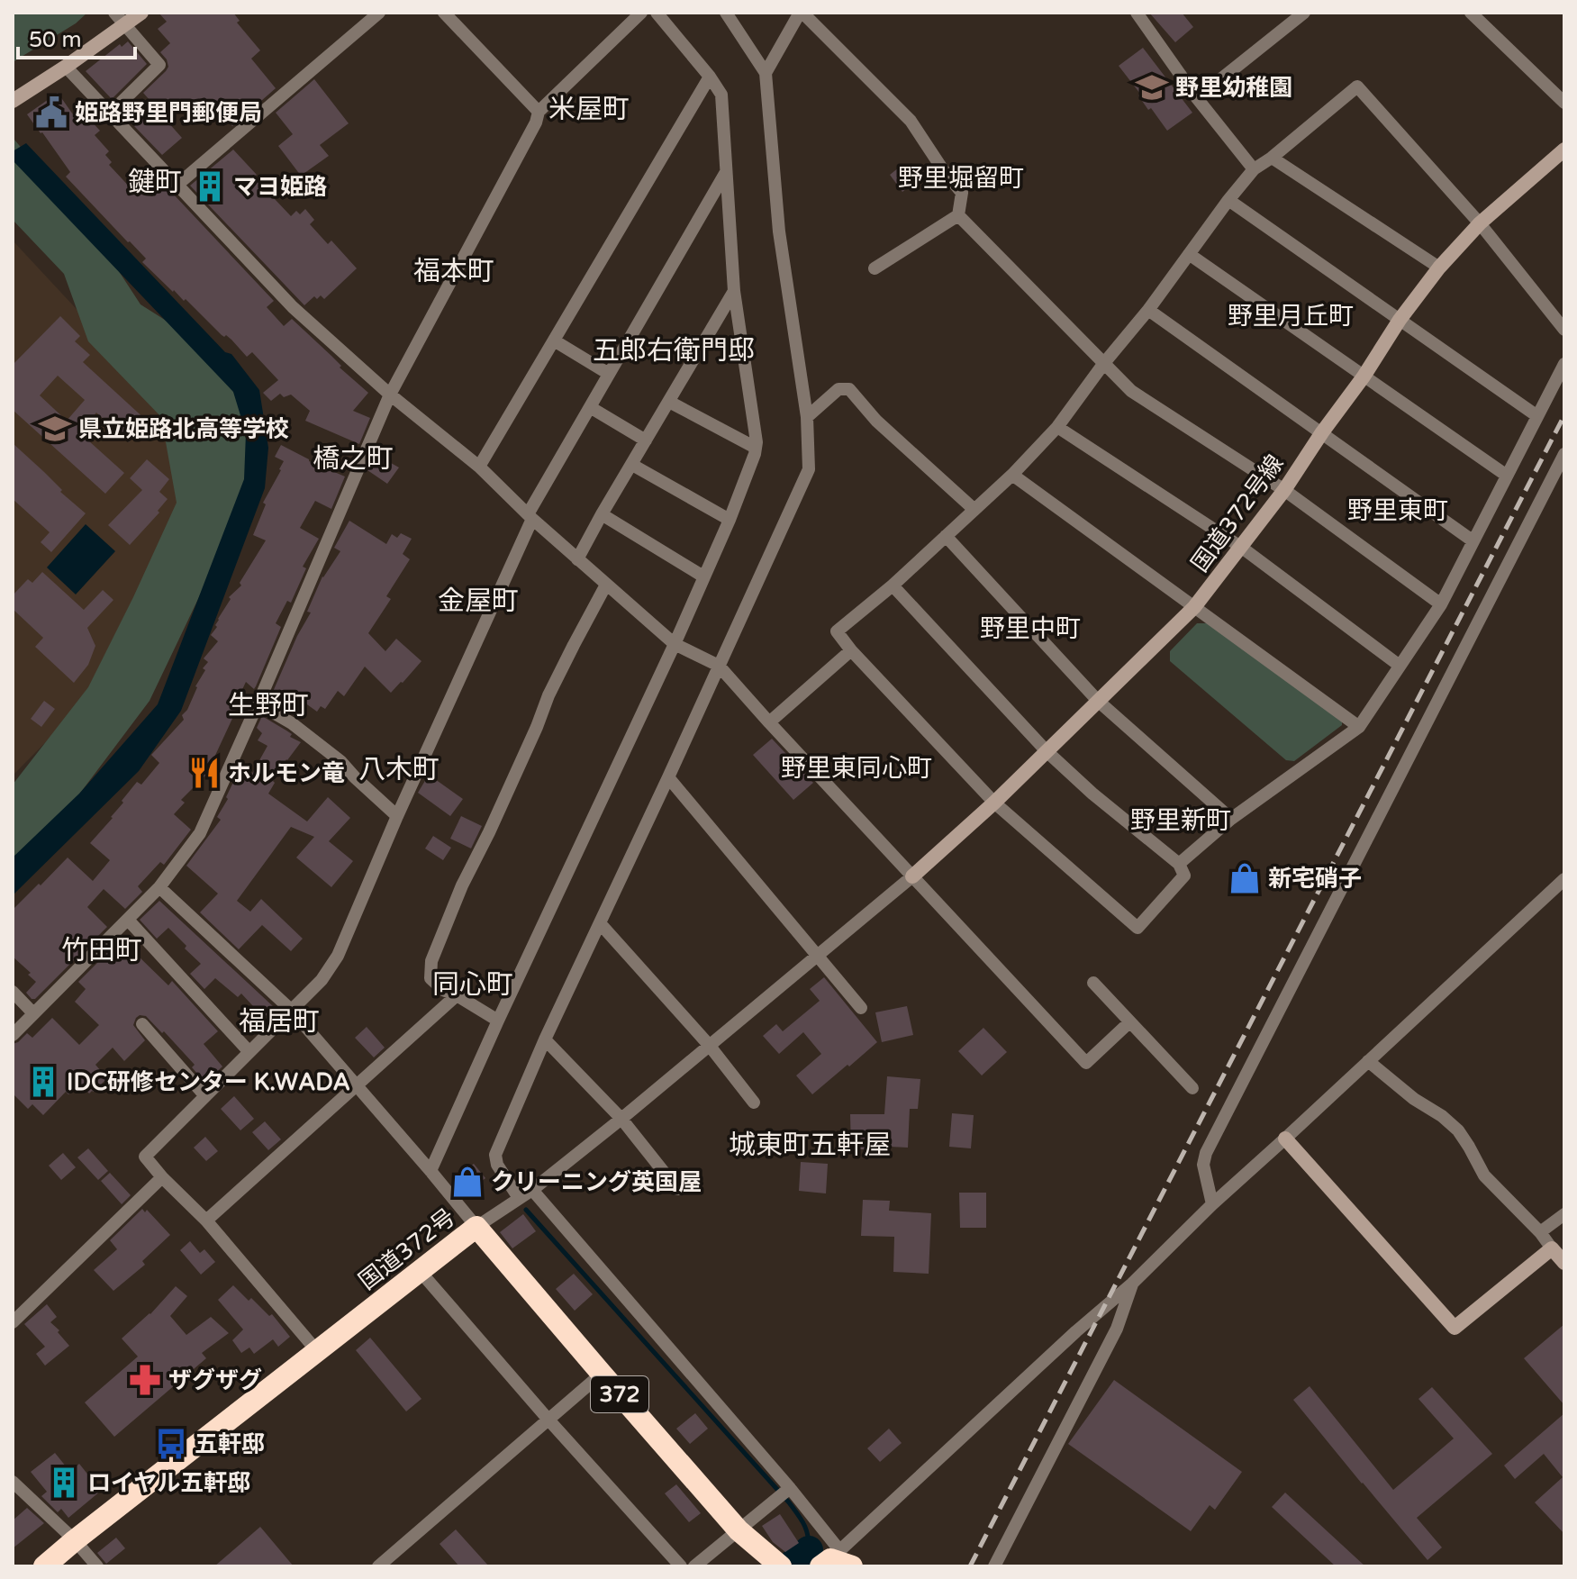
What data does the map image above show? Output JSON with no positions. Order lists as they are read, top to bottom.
{
  "streets": {
    "highway": ["国道372号", "372"],
    "street": ["国道372号線"]
  },
  "districts": [
    "米屋町",
    "野里堀留町",
    "鍵町",
    "福本町",
    "野里月丘町",
    "五郎右衛門邸",
    "橋之町",
    "野里東町",
    "金屋町",
    "野里中町",
    "生野町",
    "野里東同心町",
    "八木町",
    "野里新町",
    "竹田町",
    "同心町",
    "福居町",
    "城東町五軒屋"
  ],
  "places": {
    "school or university": ["野里幼稚園", "県立姫路北高等学校"],
    "public building": ["姫路野里門郵便局"],
    "building": ["マヨ姫路", "IDC研修センター K.WADA", "ロイヤル五軒邸"],
    "restaurant": ["ホルモン竜"],
    "shop": ["新宅硝子", "クリーニング英国屋"],
    "pharmacy": ["ザグザグ"],
    "bus stop": ["五軒邸"]
  },
  "scale_bar": "50 m"
}
